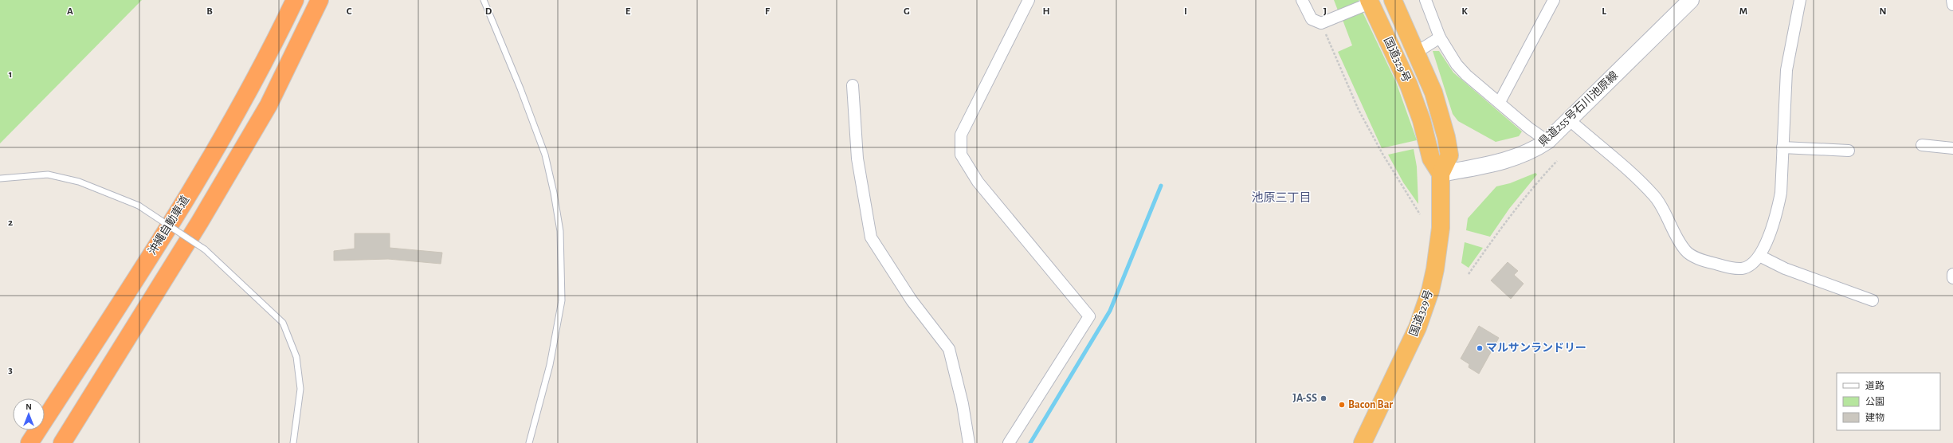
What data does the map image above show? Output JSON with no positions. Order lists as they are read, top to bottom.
{
  "streets": {
    "highway": ["国道329号", "沖縄自動車道"],
    "main road": ["県道255号石川池原線"]
  },
  "crossings": [
    ["国道329号", "県道255号石川池原線"]
  ],
  "districts": ["池原三丁目"],
  "places": ["マルサンランドリー", "JA-SS", "Bacon Bar"],
  "legend": ["道路", "公園", "建物"],
  "north": "top",
  "grid": {
    "columns": [
      "A",
      "B",
      "C",
      "D",
      "E",
      "F",
      "G",
      "H",
      "I",
      "J",
      "K",
      "L",
      "M",
      "N"
    ],
    "rows": ["1", "2", "3"]
  }
}
